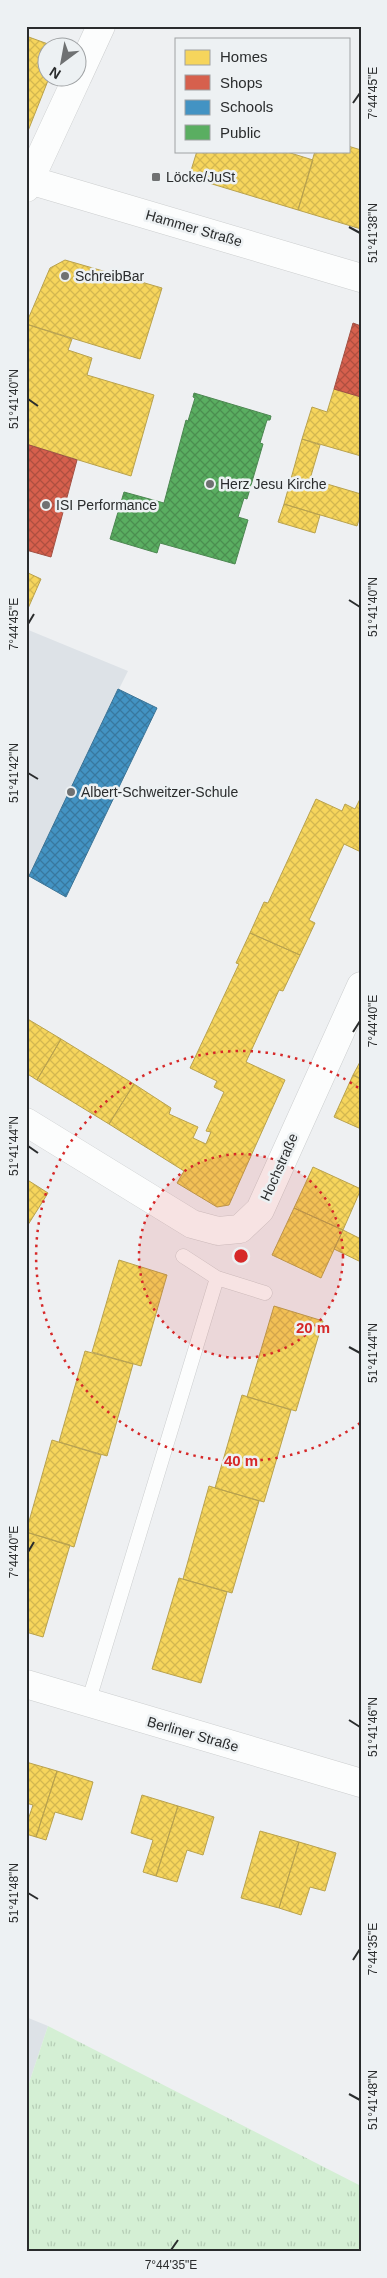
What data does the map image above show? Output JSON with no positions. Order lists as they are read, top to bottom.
{
  "streets": {
    "street": ["Hammer Straße", "Hochstraße", "Berliner Straße"]
  },
  "places": {
    "transit": ["Löcke/JuSt"],
    "other": [
      "SchreibBar",
      "Herz Jesu Kirche",
      "ISI Performance",
      "Albert-Schweitzer-Schule"
    ]
  },
  "legend": [
    "Homes",
    "Shops",
    "Schools",
    "Public"
  ],
  "north": "bottom left",
  "coordinates": [
    "7°44'45\"E",
    "51°41'38\"N",
    "51°41'40\"N",
    "51°41'42\"N",
    "7°44'40\"E",
    "51°41'44\"N",
    "51°41'46\"N",
    "51°41'48\"N",
    "7°44'35\"E"
  ],
  "rings": ["20 m", "40 m"]
}
